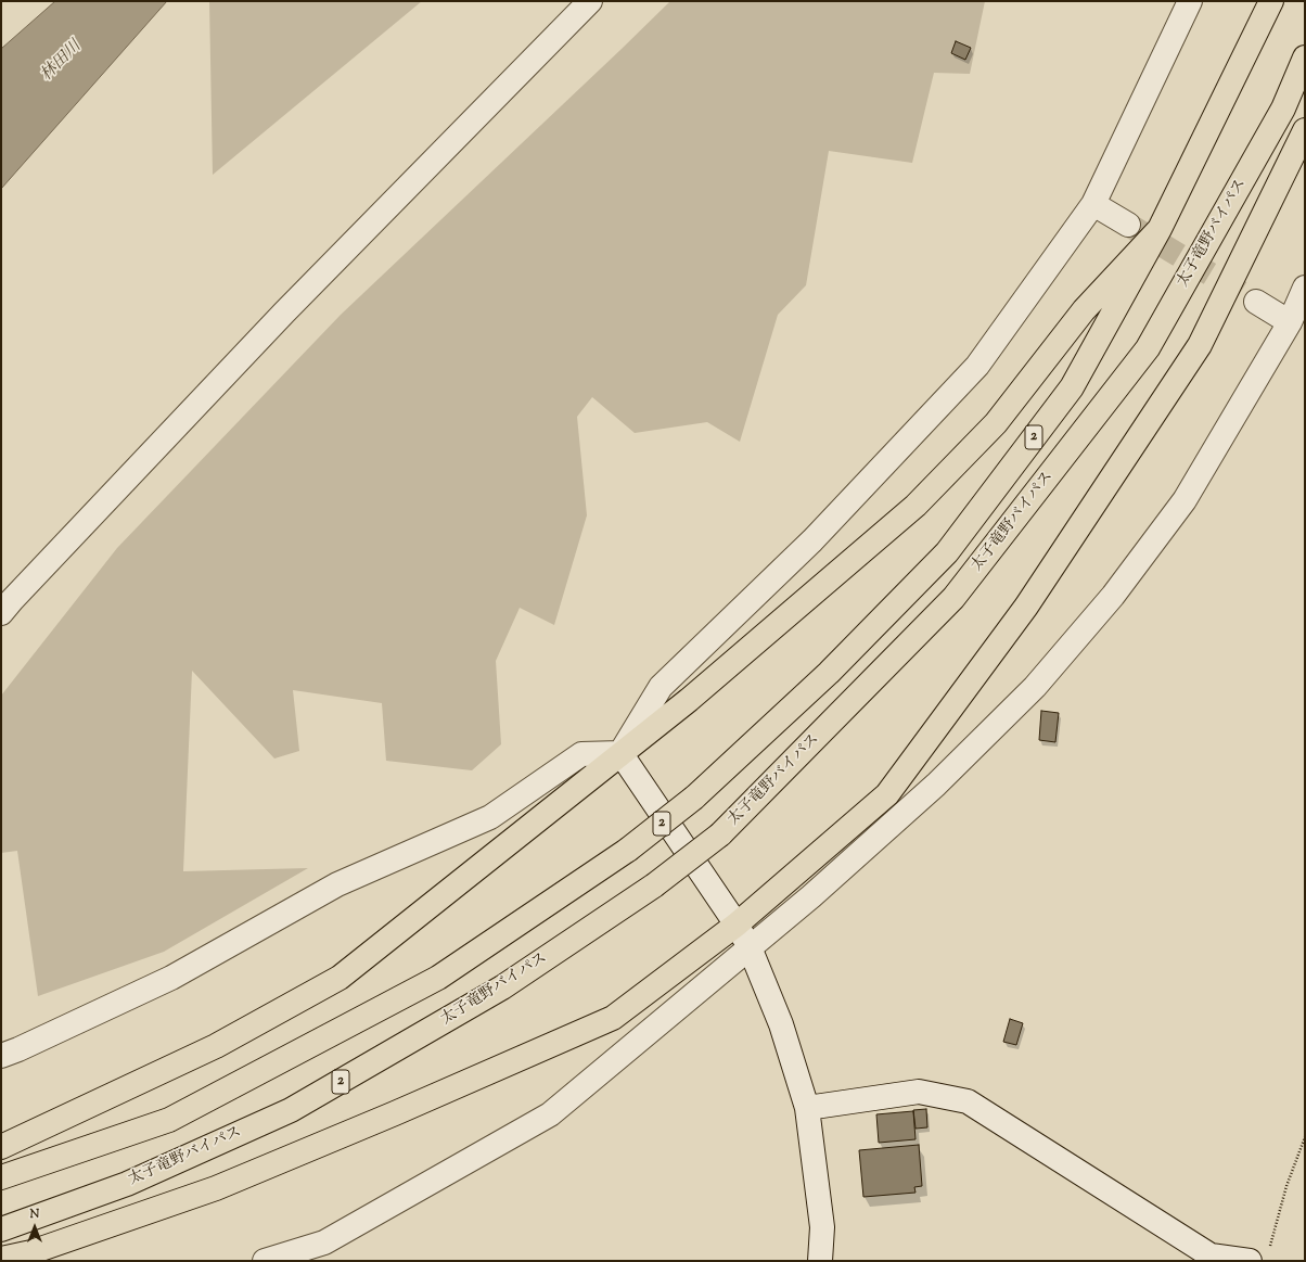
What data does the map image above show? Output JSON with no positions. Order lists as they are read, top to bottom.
{
  "streets": {
    "highway": ["太子竜野バイパス", "2"]
  },
  "water": ["林田川"],
  "north": "top"
}
